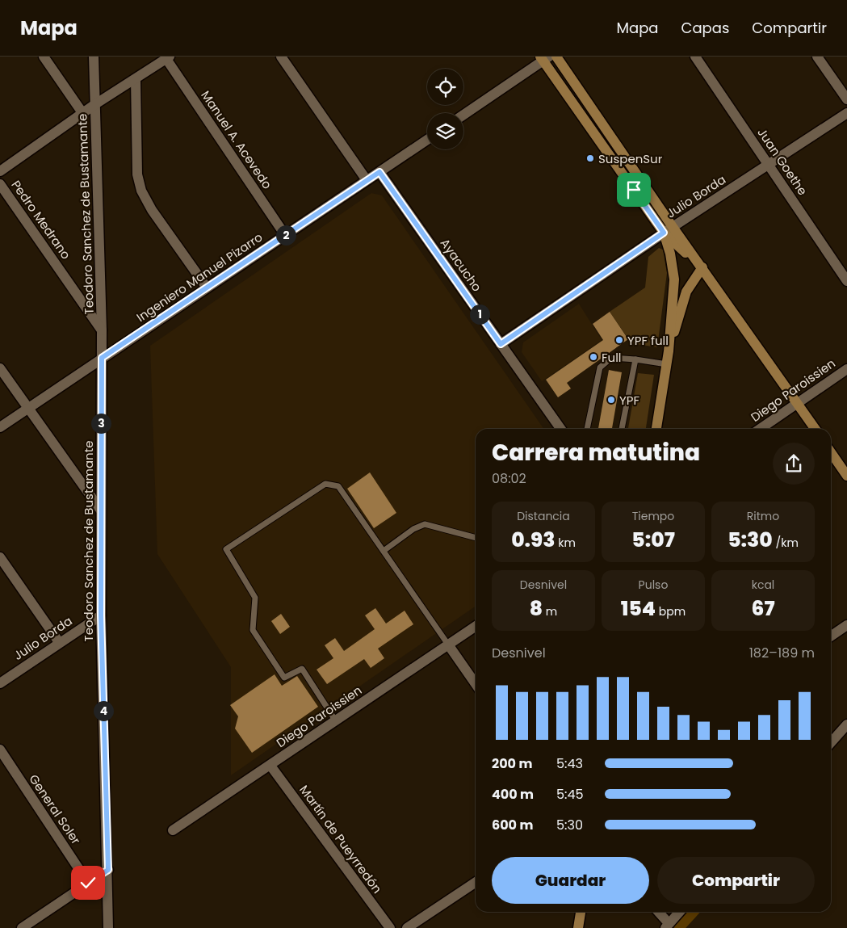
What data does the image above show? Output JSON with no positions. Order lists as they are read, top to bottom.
{
  "streets": {
    "street": [
      "Manuel A. Acevedo",
      "Juan Goethe",
      "Julio Borda",
      "Teodoro Sanchez de Bustamante",
      "Pedro Medrano",
      "Ayacucho",
      "Ingeniero Manuel Pizarro",
      "Diego Paroissien",
      "General Soler",
      "Martín de Pueyrredón"
    ]
  },
  "crossings": [
    ["Manuel A. Acevedo", "Ingeniero Manuel Pizarro"],
    ["Juan Goethe", "Julio Borda"],
    ["Julio Borda", "Teodoro Sanchez de Bustamante"],
    ["Julio Borda", "Ayacucho"],
    ["Teodoro Sanchez de Bustamante", "Pedro Medrano"],
    ["Teodoro Sanchez de Bustamante", "Ingeniero Manuel Pizarro"],
    ["Ayacucho", "Ingeniero Manuel Pizarro"],
    ["Diego Paroissien", "Martín de Pueyrredón"]
  ],
  "places": [
    "SuspenSur",
    "YPF full",
    "Full",
    "YPF"
  ],
  "page": {
    "header": "Mapa",
    "nav": ["Mapa", "Capas", "Compartir"],
    "pins": [
      "2",
      "1",
      "3",
      "4"
    ],
    "heading": ["Carrera matutina", "08:02"],
    "stats": [
      ["Distancia", "0.93 km"],
      ["Tiempo", "5:07"],
      ["Ritmo", "5:30 /km"],
      ["Desnivel", "8 m"],
      ["Pulso", "154 bpm"],
      ["kcal", "67"]
    ],
    "chart": ["Desnivel", "182–189 m"],
    "list": [
      {
        "name": "200 m",
        "note": "5:43"
      },
      {
        "name": "400 m",
        "note": "5:45"
      },
      {
        "name": "600 m",
        "note": "5:30"
      }
    ],
    "buttons": ["Guardar", "Compartir"]
  }
}
